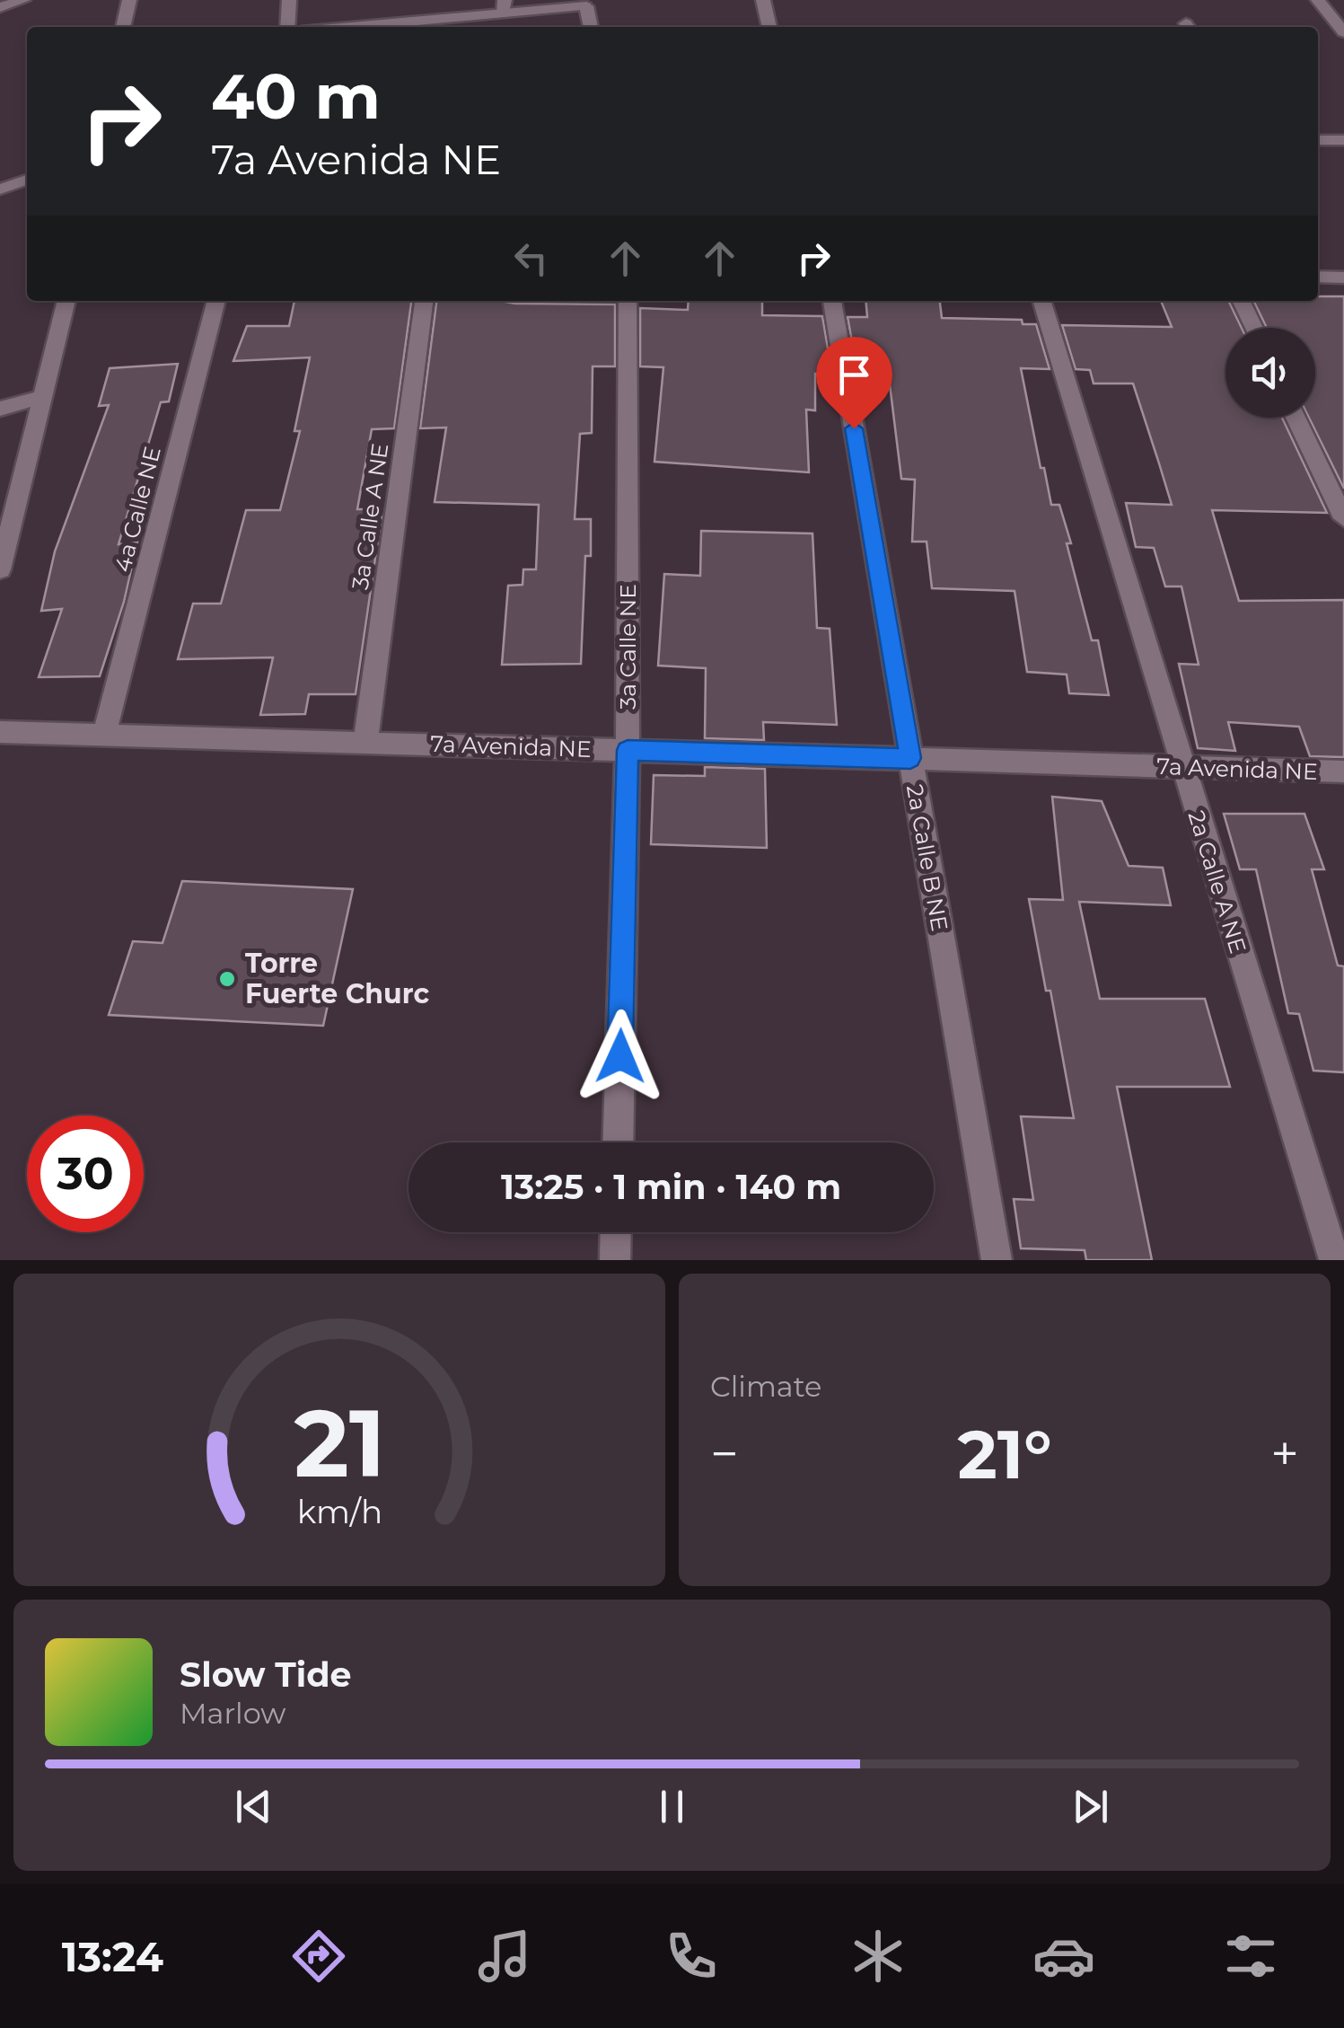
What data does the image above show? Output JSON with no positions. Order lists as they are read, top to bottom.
{
  "streets": {
    "street": [
      "4a Calle NE",
      "3a Calle A NE",
      "3a Calle NE",
      "7a Avenida NE",
      "2a Calle B NE",
      "2a Calle A NE"
    ]
  },
  "crossings": [
    ["4a Calle NE", "7a Avenida NE"],
    ["3a Calle A NE", "7a Avenida NE"],
    ["3a Calle NE", "7a Avenida NE"],
    ["7a Avenida NE", "2a Calle B NE"],
    ["7a Avenida NE", "2a Calle A NE"]
  ],
  "places": ["Torre Fuerte Churc"],
  "page": {
    "turn": ["40 m", "7a Avenida NE"],
    "limit": "30",
    "trip": "13:25 · 1 min · 140 m",
    "tile": "Climate",
    "heat": ["−", "21°", "+"],
    "song": ["Slow Tide", "Marlow"],
    "tabs": "13:24",
    "gauge": ["21", "km/h"]
  }
}
